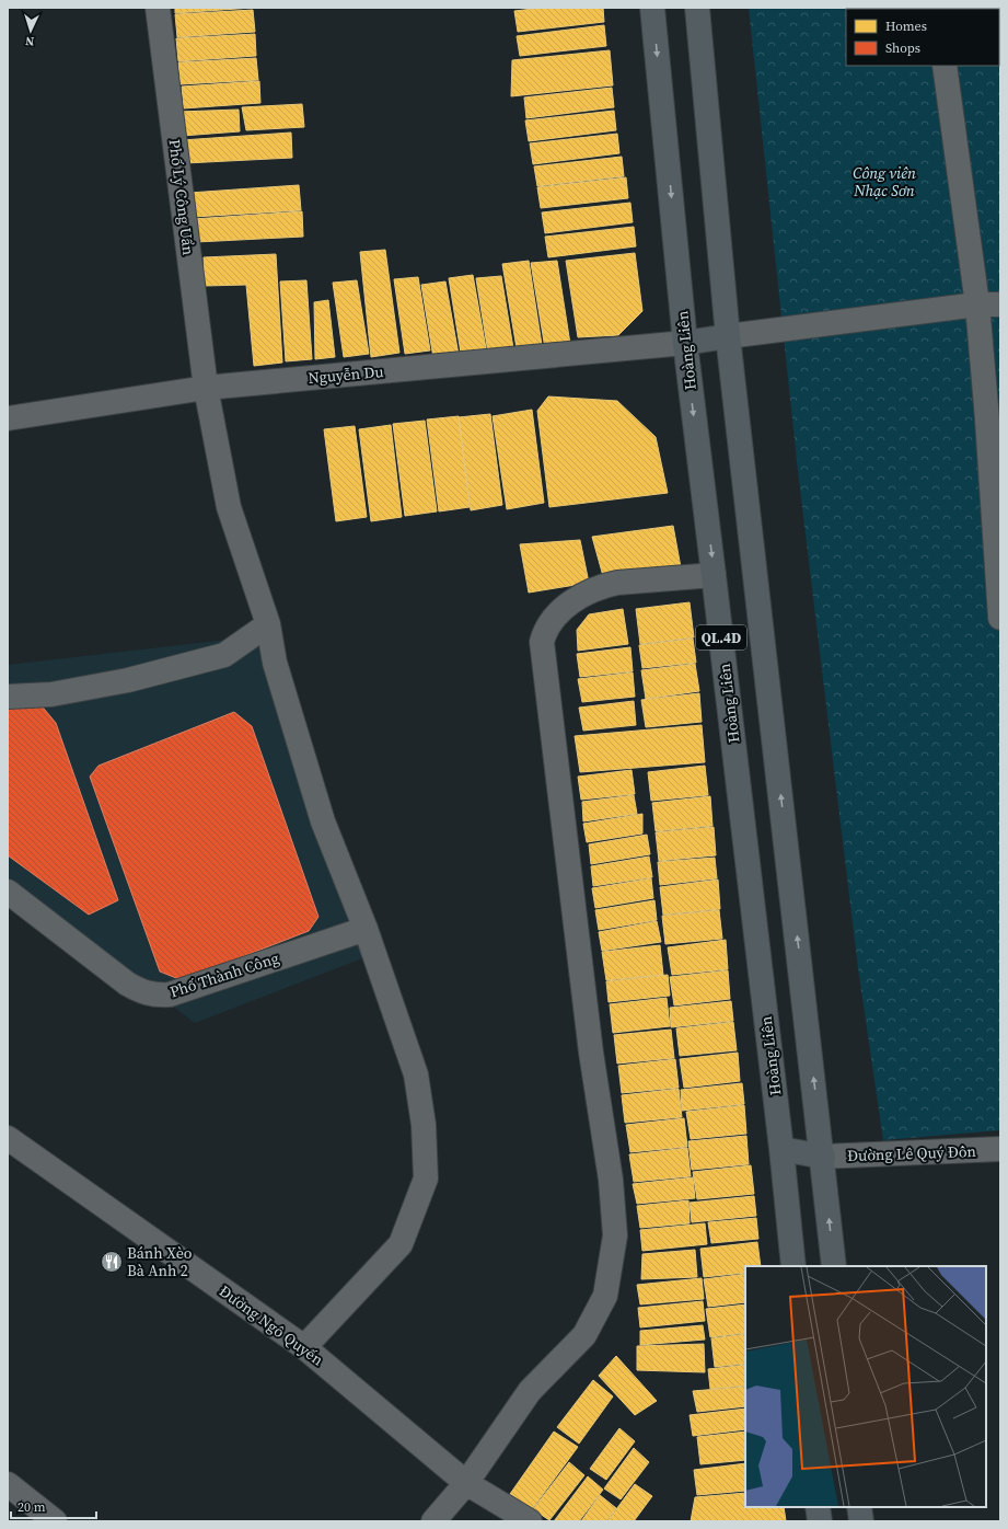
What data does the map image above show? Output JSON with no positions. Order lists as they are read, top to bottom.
{
  "streets": {
    "main road": ["Hoàng Liên", "QL.4D"],
    "street": [
      "Phố Lý Công Uẩn",
      "Nguyễn Du",
      "Phố Thành Công",
      "Đường Lê Quý Đôn",
      "Đường Ngô Quyến"
    ]
  },
  "crossings": [
    ["Phố Lý Công Uẩn", "Nguyễn Du"],
    ["Phố Lý Công Uẩn", "Phố Thành Công"],
    ["Phố Lý Công Uẩn", "Đường Ngô Quyến"],
    ["Hoàng Liên", "Nguyễn Du"],
    ["QL.4D", "Đường Lê Quý Đôn"]
  ],
  "parks": ["Công viên Nhạc Sơn"],
  "places": {
    "restaurant": ["Bánh Xèo Bà Anh 2"]
  },
  "legend": ["Homes", "Shops"],
  "scale_bar": "20 m",
  "north": "bottom"
}
